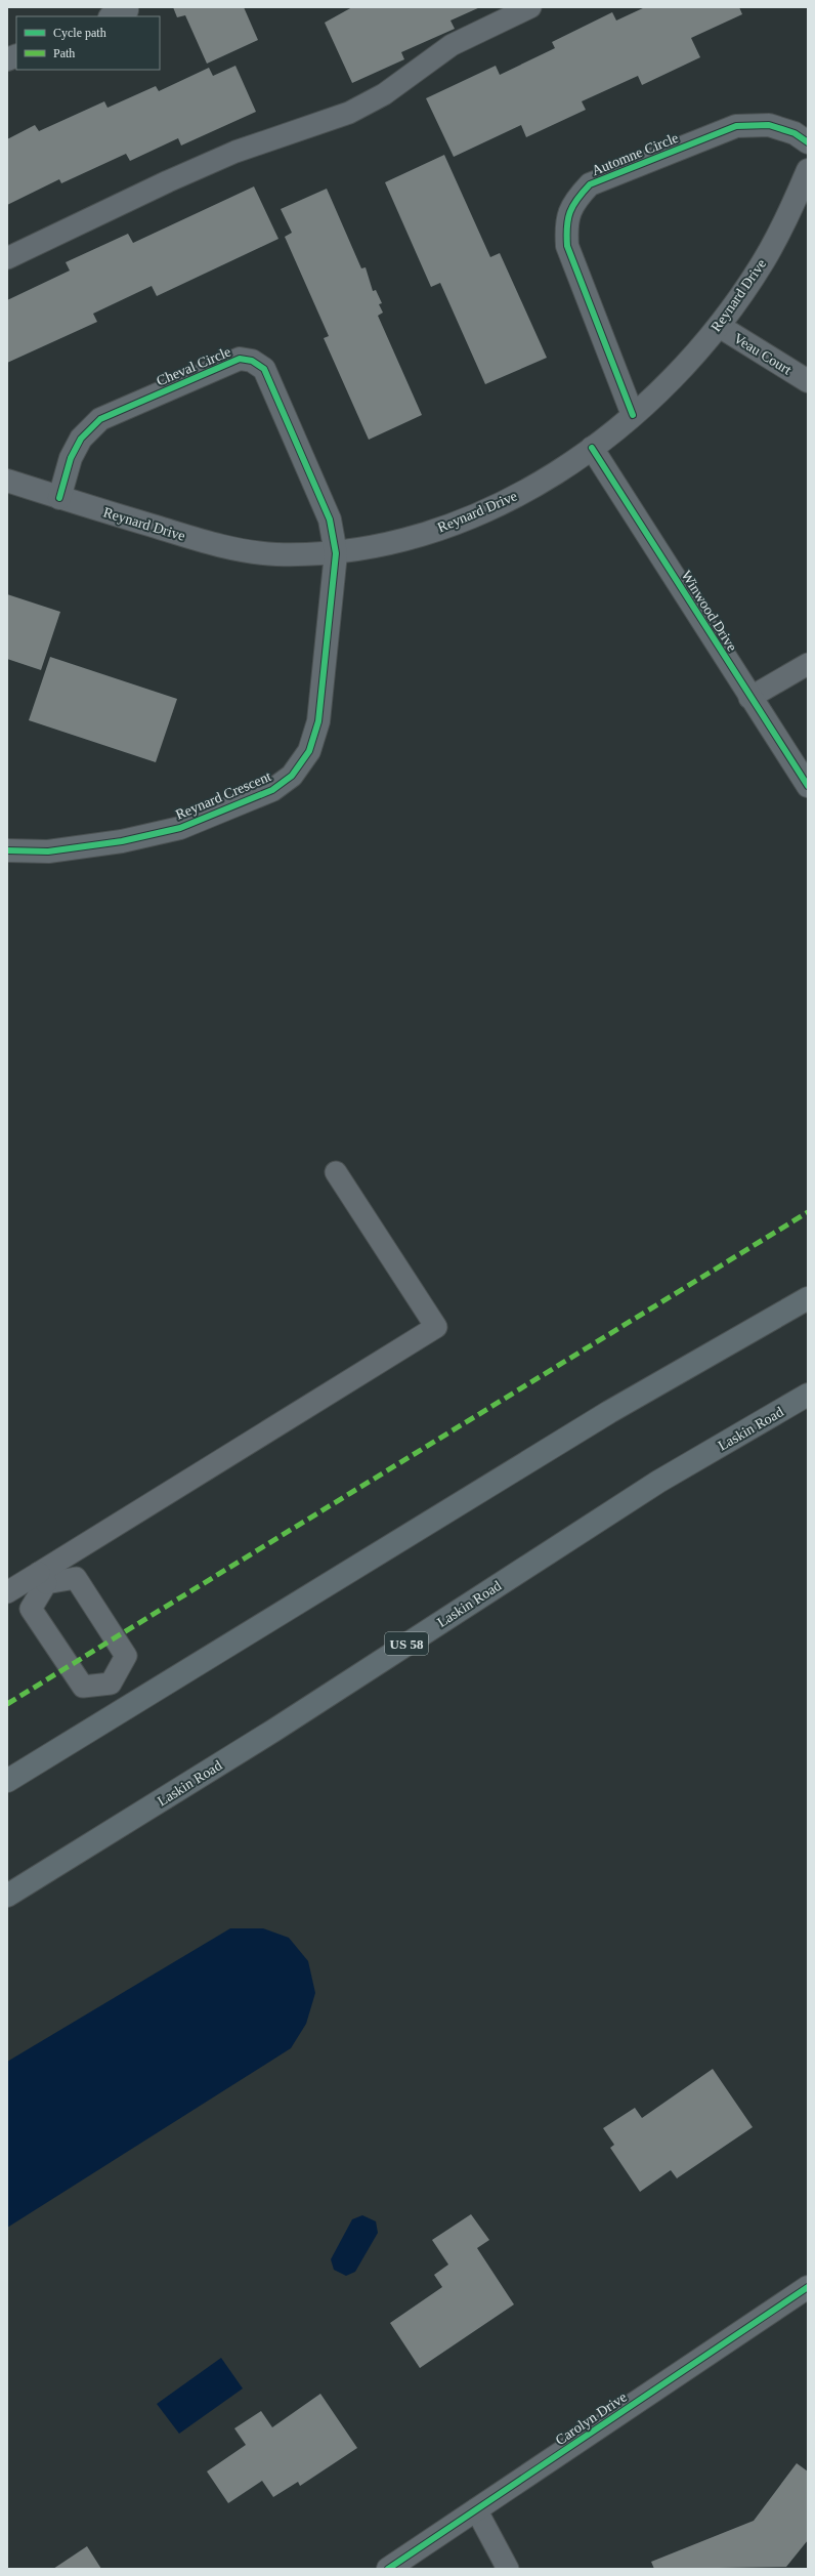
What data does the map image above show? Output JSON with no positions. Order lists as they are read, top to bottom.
{
  "streets": {
    "main road": ["Laskin Road", "US 58"],
    "street": [
      "Automne Circle",
      "Reynard Drive",
      "Veau Court",
      "Cheval Circle",
      "Winwood Drive",
      "Reynard Crescent",
      "Carolyn Drive"
    ]
  },
  "crossings": [
    ["Automne Circle", "Reynard Drive"],
    ["Reynard Drive", "Veau Court"],
    ["Reynard Drive", "Cheval Circle"],
    ["Reynard Drive", "Winwood Drive"],
    ["Reynard Drive", "Reynard Crescent"],
    ["Cheval Circle", "Reynard Crescent"]
  ],
  "legend": ["Cycle path", "Path"]
}
